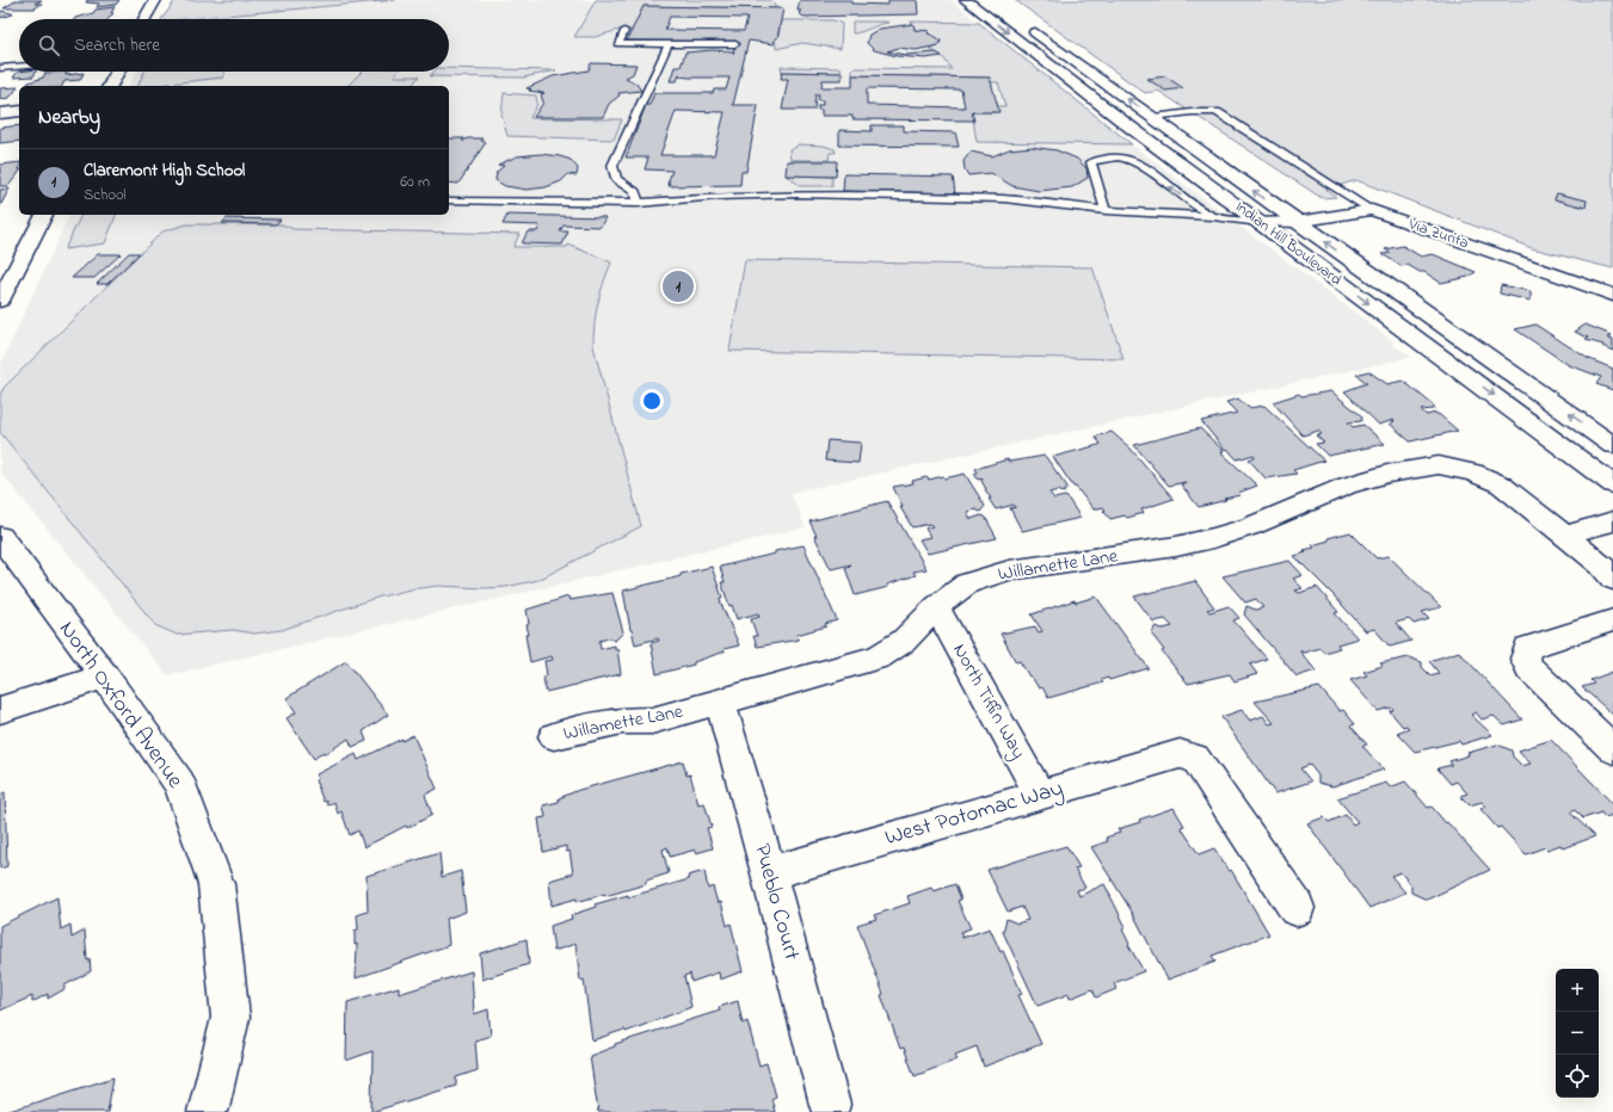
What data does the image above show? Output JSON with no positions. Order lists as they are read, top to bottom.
{
  "streets": {
    "street": [
      "Via Zurita",
      "Indian Hill Boulevard",
      "Willamette Lane",
      "North Tiffin Way",
      "North Oxford Avenue",
      "West Potomac Way",
      "Pueblo Court"
    ]
  },
  "crossings": [
    ["Via Zurita", "Indian Hill Boulevard"],
    ["Willamette Lane", "North Tiffin Way"],
    ["Willamette Lane", "Pueblo Court"],
    ["North Tiffin Way", "West Potomac Way"],
    ["West Potomac Way", "Pueblo Court"]
  ],
  "page": {
    "search": "Search here",
    "heading": "Nearby",
    "list": [
      {
        "mark": "1",
        "name": "Claremont High School",
        "note": "School",
        "value": "60 m"
      }
    ],
    "pins": "1",
    "map_buttons": ["+", "−"]
  }
}
